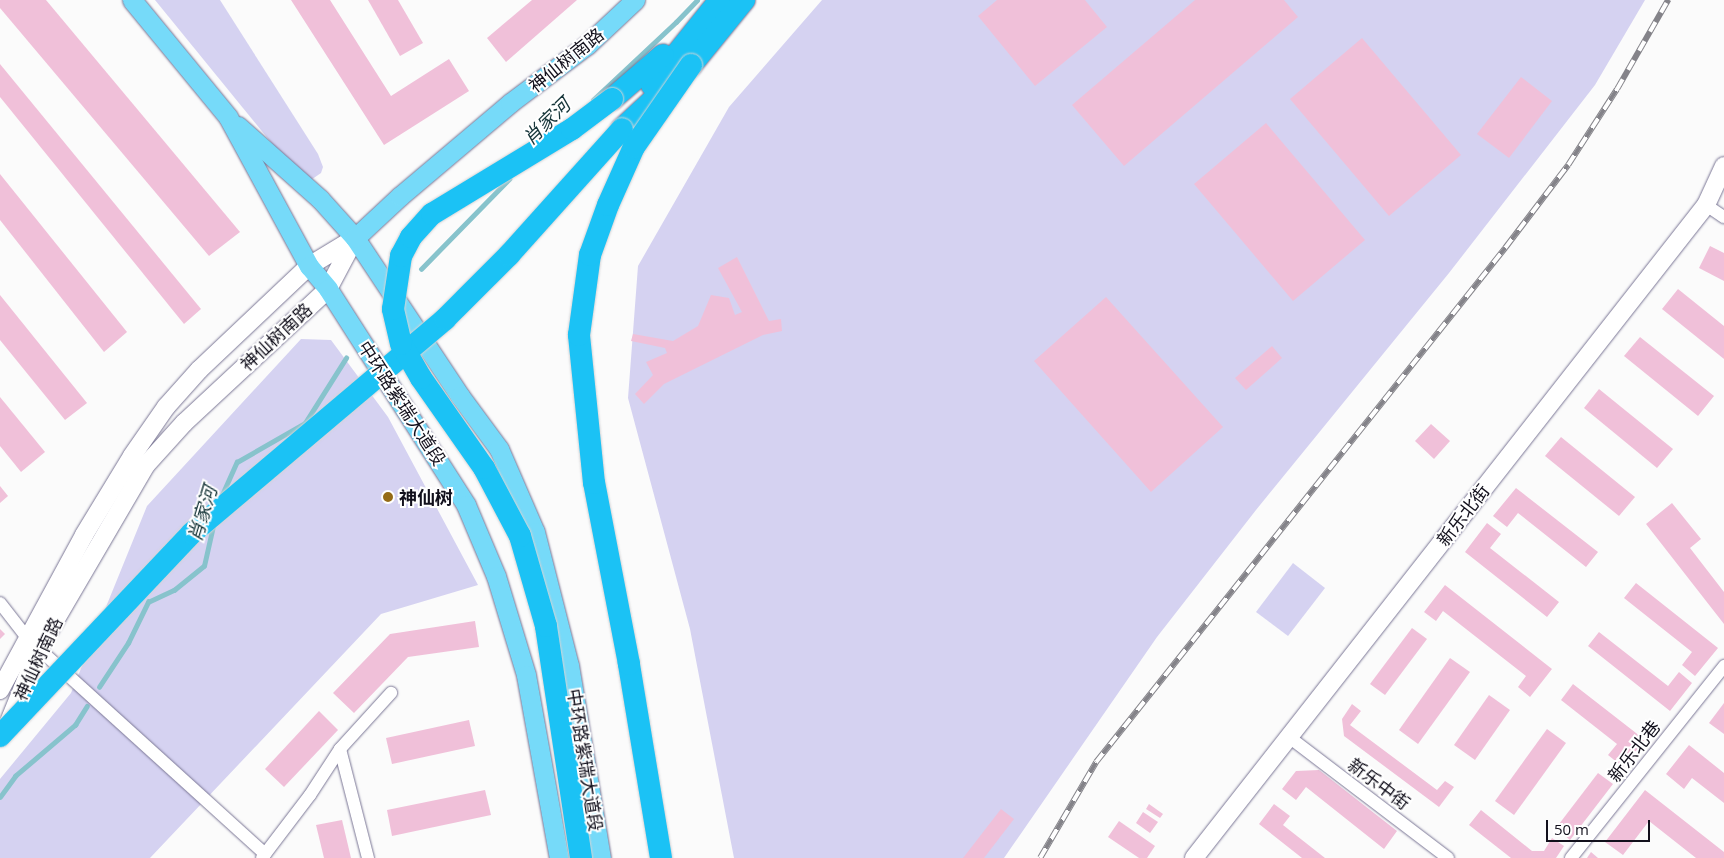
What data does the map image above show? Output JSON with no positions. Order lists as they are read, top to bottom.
{
  "streets": {
    "main road": ["神仙树南路", "中环路紫瑞大道段", "新乐北街"],
    "street": ["新乐北巷", "新乐中街"]
  },
  "crossings": [
    ["神仙树南路", "中环路紫瑞大道段"],
    ["新乐北街", "新乐中街"]
  ],
  "water": ["肖家河"],
  "places": ["神仙树"],
  "scale_bar": "50 m"
}
